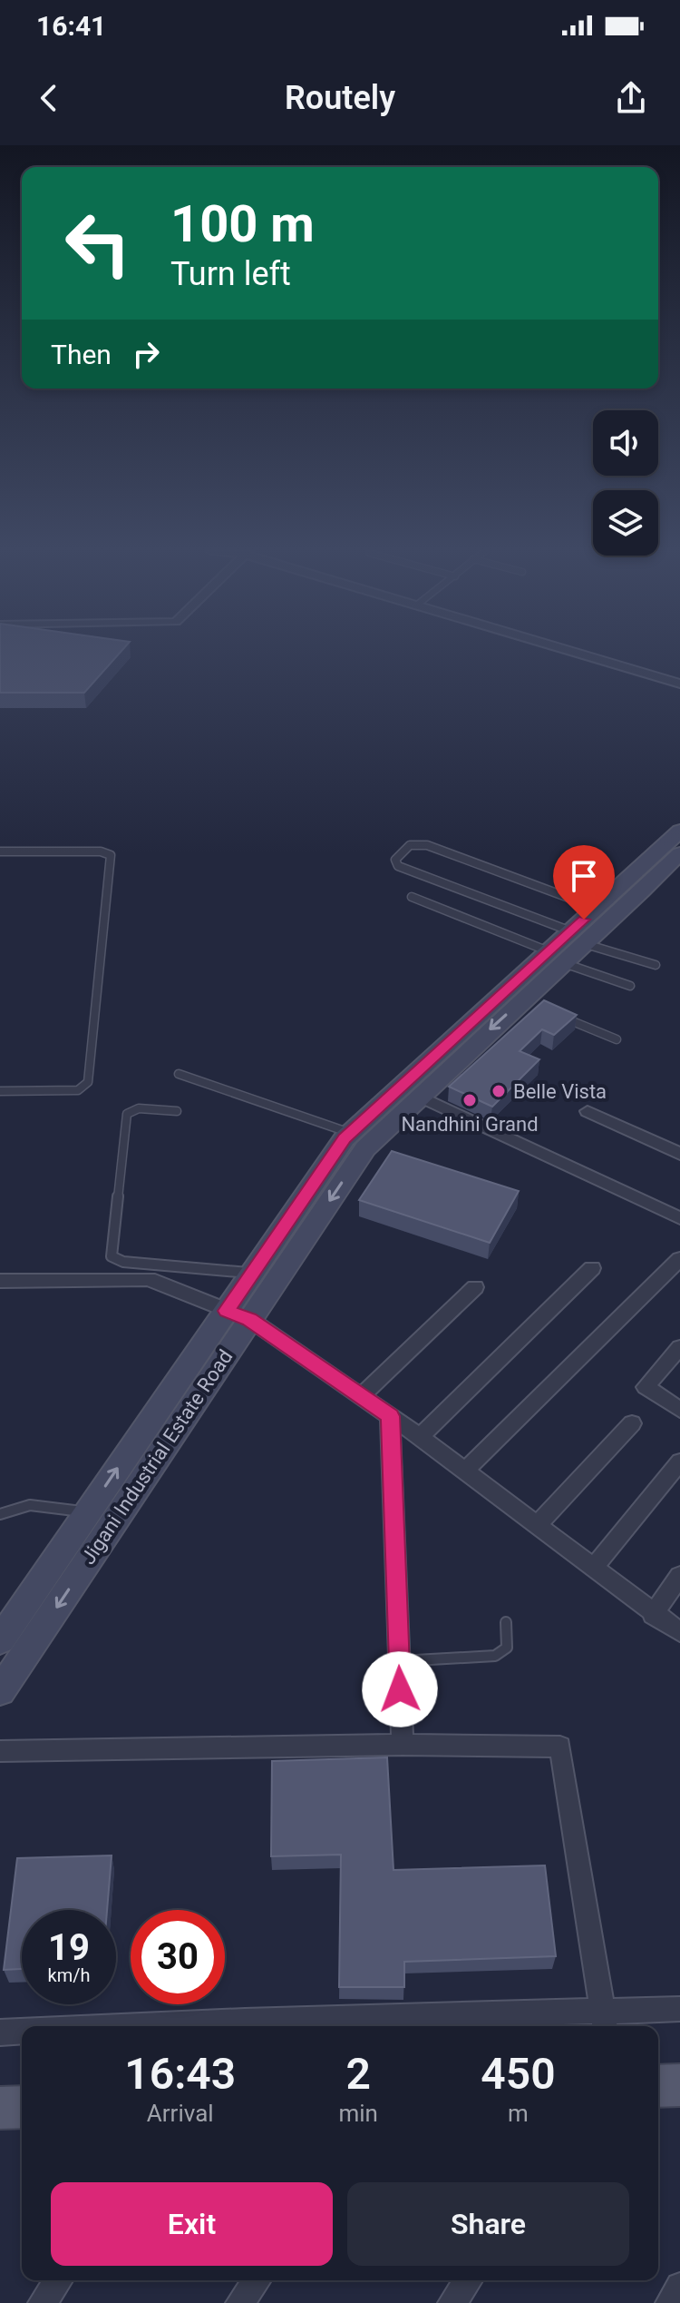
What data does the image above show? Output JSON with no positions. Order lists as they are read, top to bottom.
{
  "streets": {
    "main road": ["Jigani Industrial Estate Road"]
  },
  "places": ["Belle Vista", "Nandhini Grand"],
  "page": {
    "status": "16:41",
    "header": "Routely",
    "turn": ["100 m", "Turn left"],
    "then": "Then",
    "speed": "19 km/h",
    "limit": "30",
    "eta": [
      "16:43",
      "Arrival",
      "2",
      "min",
      "450",
      "m"
    ],
    "buttons": ["Exit", "Share"]
  }
}
